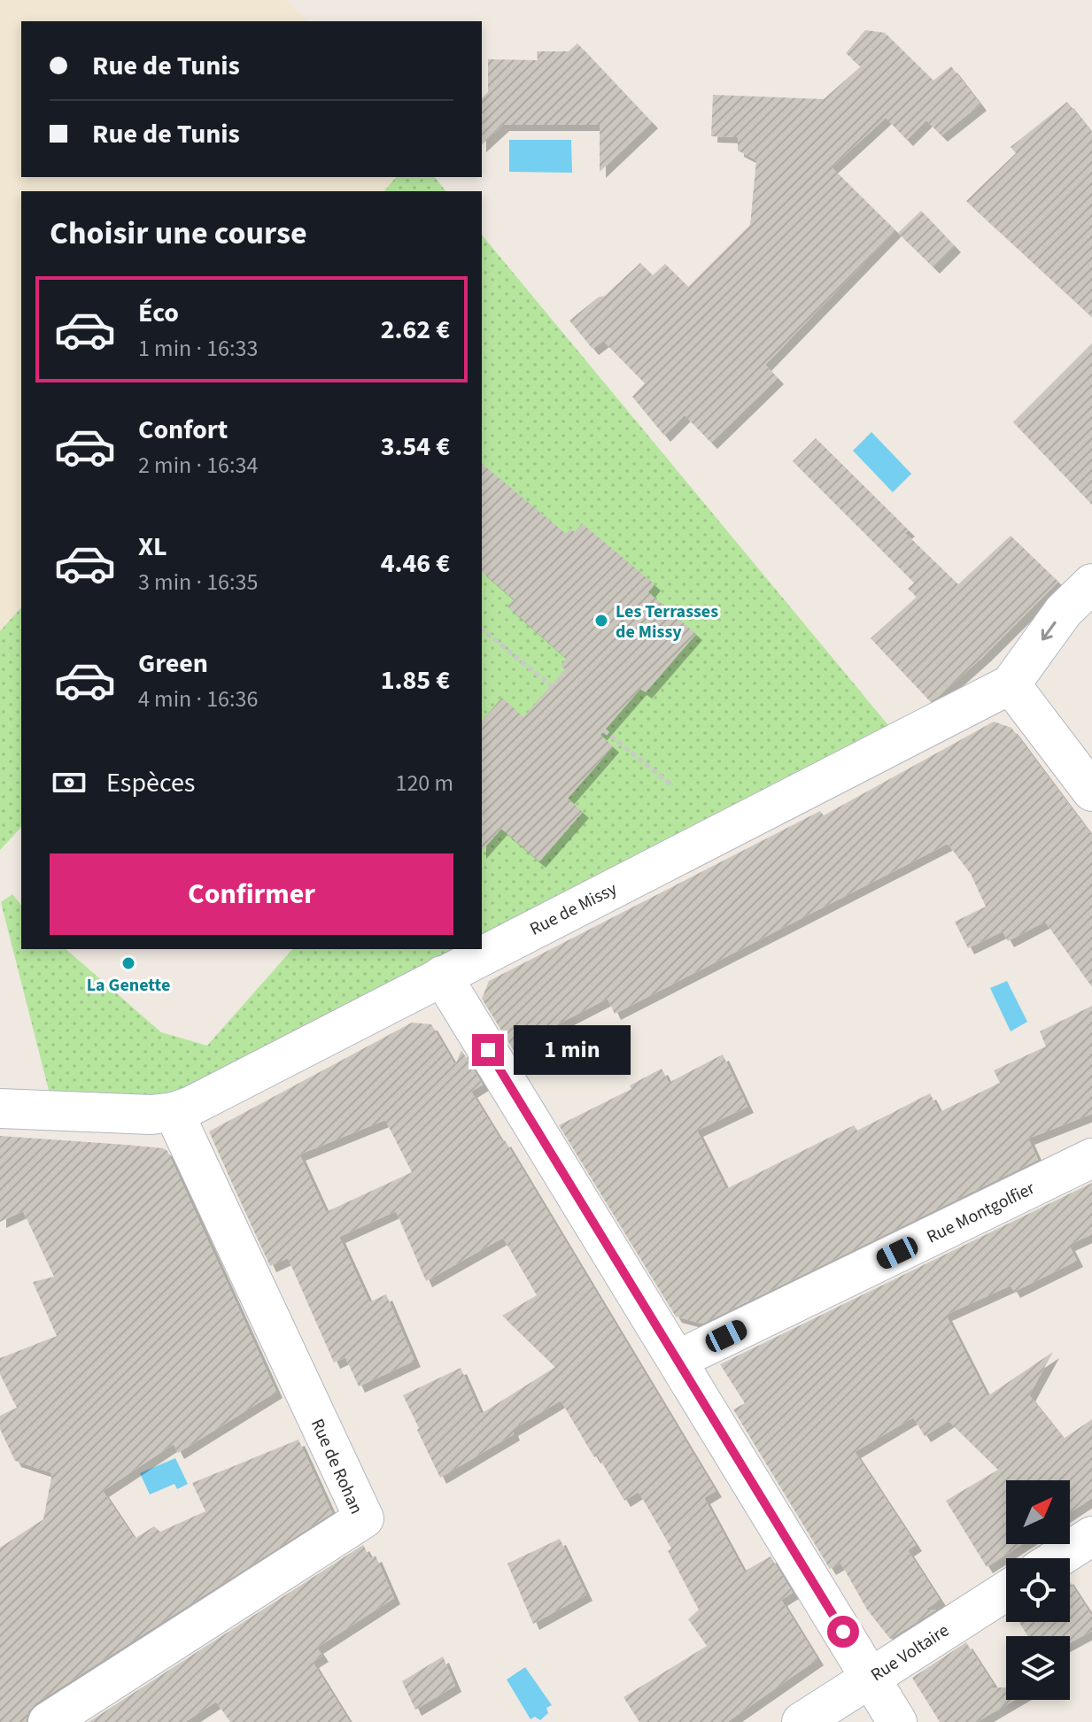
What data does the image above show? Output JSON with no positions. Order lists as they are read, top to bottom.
{
  "streets": {
    "street": [
      "Rue de Missy",
      "Rue Montgolfier",
      "Rue de Rohan",
      "Rue Voltaire"
    ]
  },
  "crossings": [
    ["Rue de Missy", "Rue de Rohan"]
  ],
  "places": ["Les Terrasses de Missy", "La Genette"],
  "north": "top right",
  "page": {
    "banner": ["Rue de Tunis", "Rue de Tunis"],
    "heading": "Choisir une course",
    "list": [
      {
        "name": "Éco",
        "note": "1 min · 16:33",
        "value": "2.62 €"
      },
      {
        "name": "Confort",
        "note": "2 min · 16:34",
        "value": "3.54 €"
      },
      {
        "name": "XL",
        "note": "3 min · 16:35",
        "value": "4.46 €"
      },
      {
        "name": "Green",
        "note": "4 min · 16:36",
        "value": "1.85 €"
      }
    ],
    "pay": ["Espèces", "120 m"],
    "buttons": "Confirmer",
    "bubble": "1 min"
  }
}
